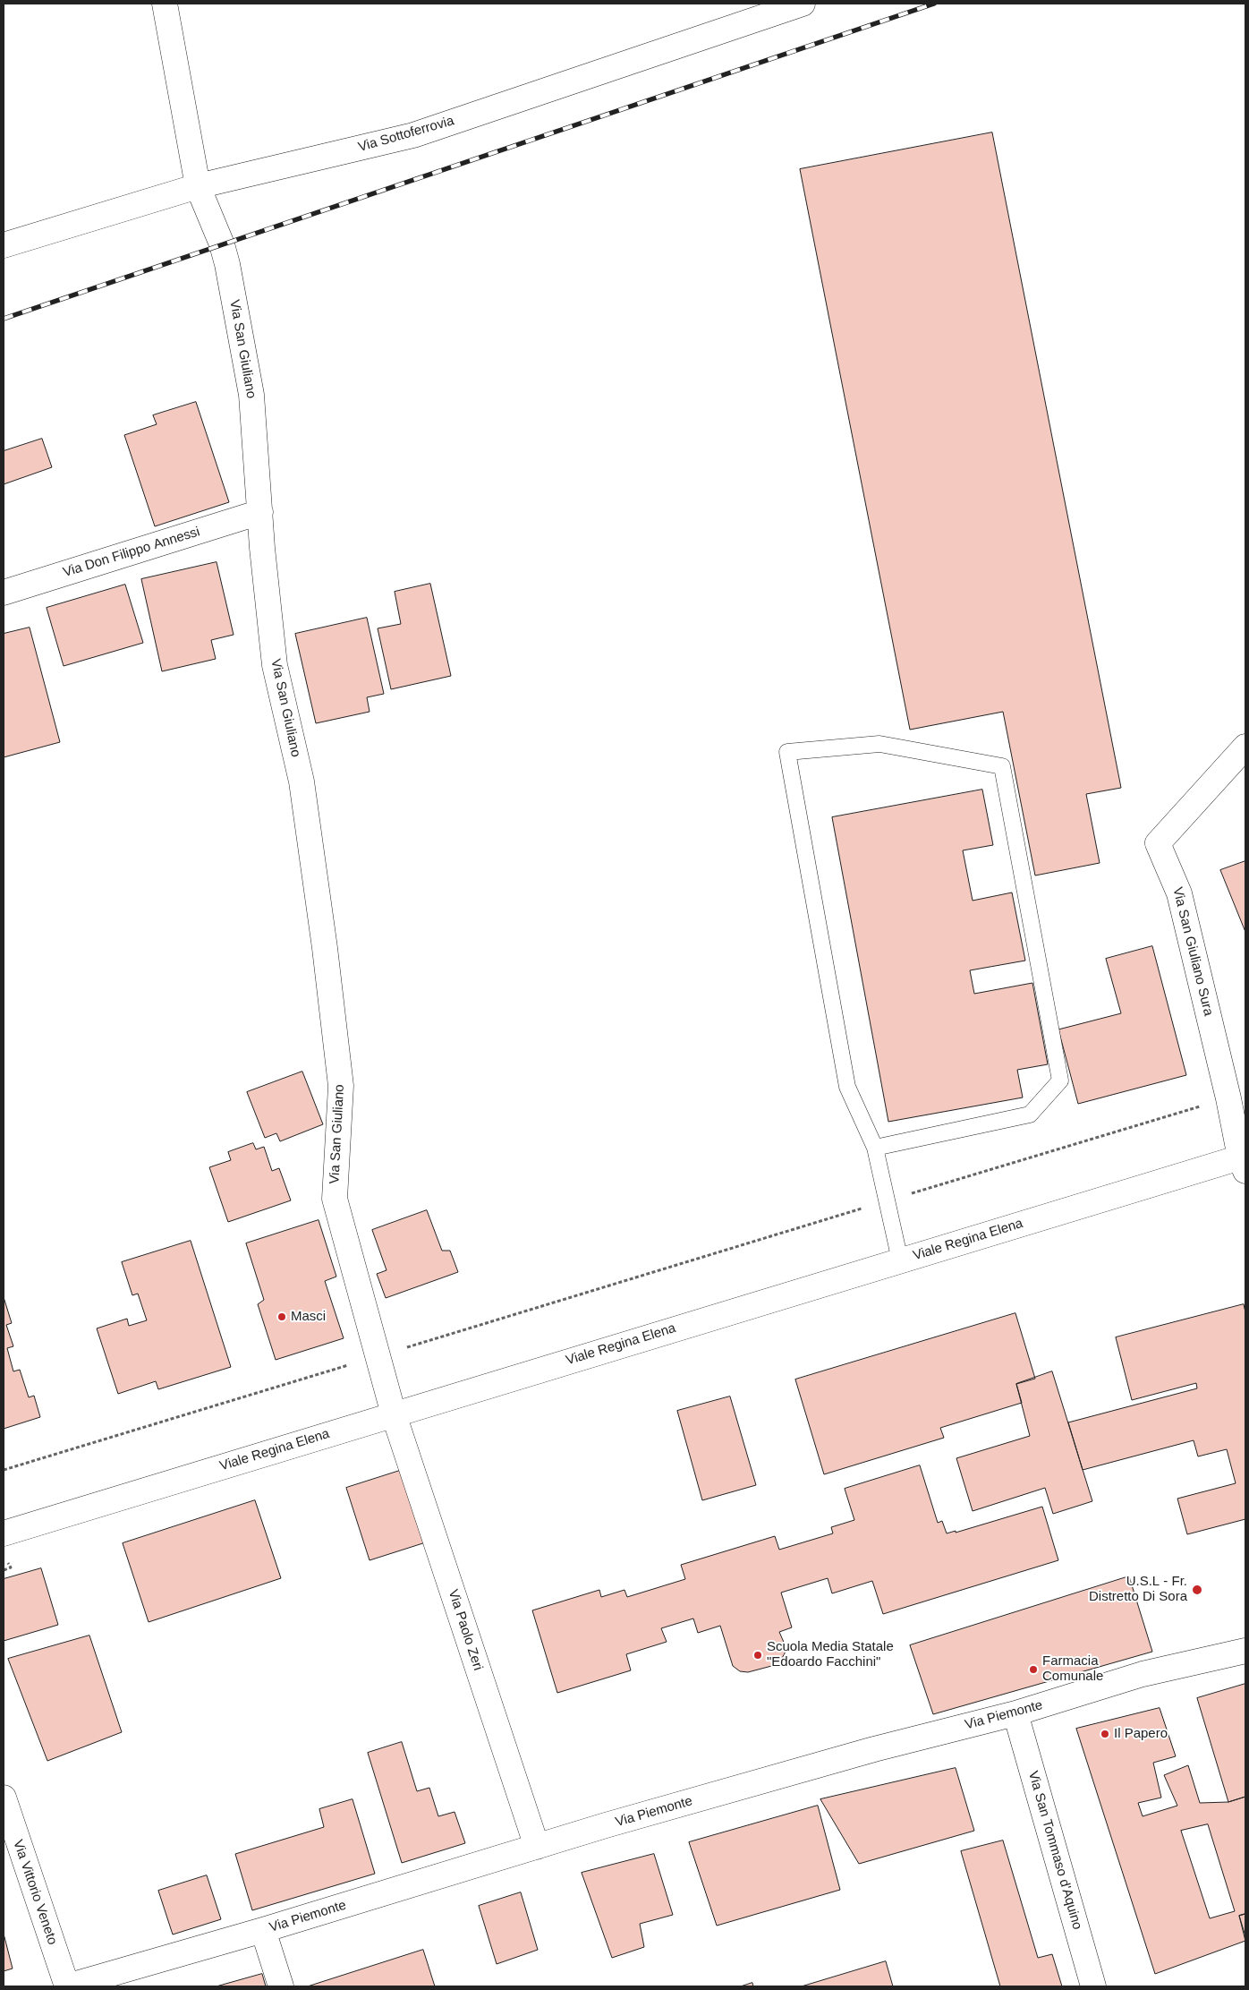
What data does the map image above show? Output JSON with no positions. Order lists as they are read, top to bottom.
{
  "streets": {
    "street": [
      "Via Sottoferrovia",
      "Via San Giuliano",
      "Via Don Filippo Annessi",
      "Via San Giuliano Sura",
      "Viale Regina Elena",
      "Via Paolo Zeri",
      "Via Piemonte",
      "Via San Tommaso d'Aquino",
      "Via Vittorio Veneto"
    ]
  },
  "crossings": [
    ["Via Sottoferrovia", "Via San Giuliano"],
    ["Via San Giuliano", "Via Don Filippo Annessi"],
    ["Via San Giuliano", "Viale Regina Elena"],
    ["Via San Giuliano", "Via Paolo Zeri"],
    ["Via San Giuliano Sura", "Viale Regina Elena"],
    ["Viale Regina Elena", "Via Paolo Zeri"],
    ["Via Paolo Zeri", "Via Piemonte"],
    ["Via Piemonte", "Via San Tommaso d'Aquino"],
    ["Via Piemonte", "Via Vittorio Veneto"]
  ],
  "places": [
    "Masci",
    "U.S.L - Fr. Distretto Di Sora",
    "Scuola Media Statale \"Edoardo Facchini\"",
    "Farmacia Comunale",
    "Il Papero"
  ]
}
